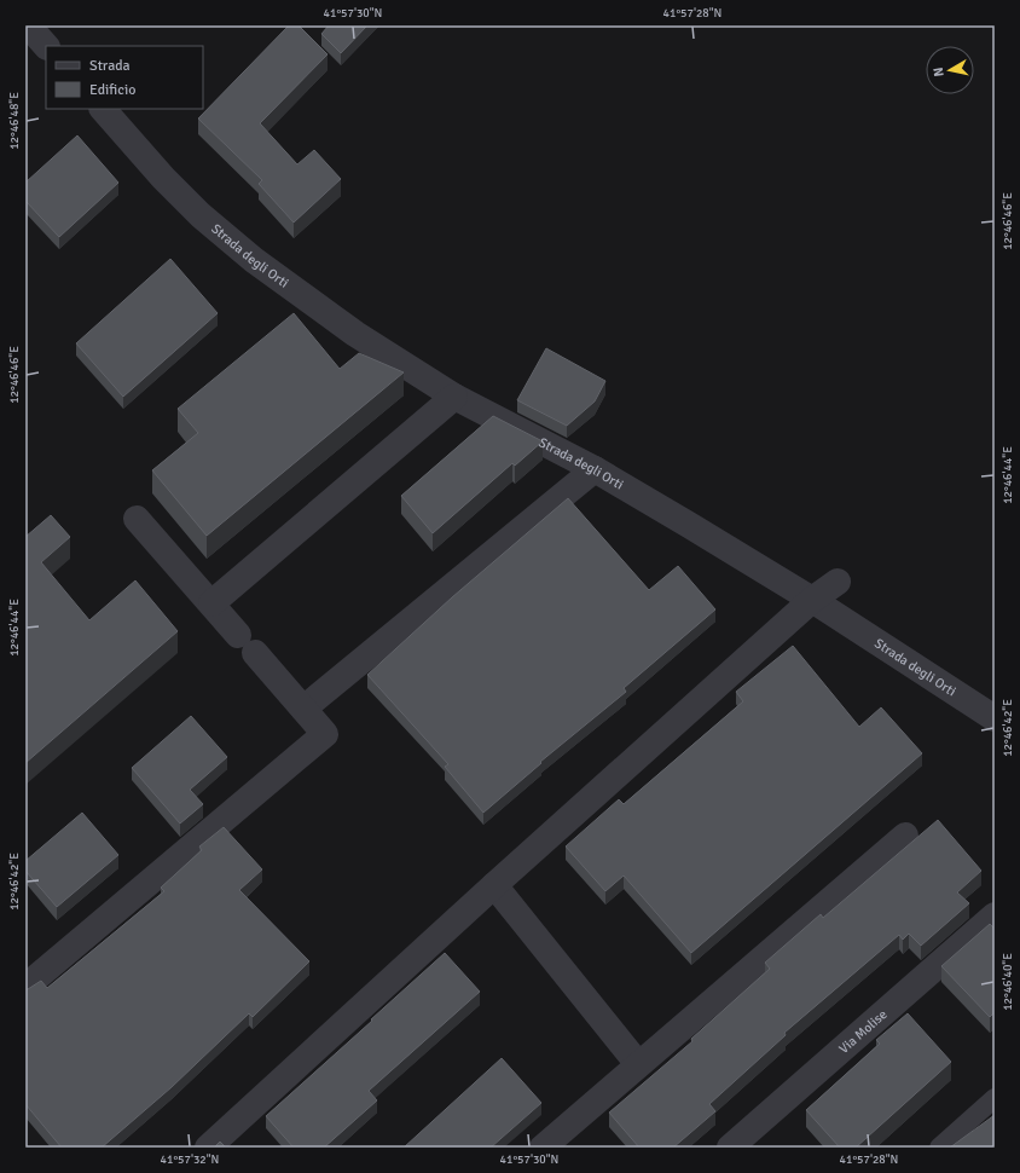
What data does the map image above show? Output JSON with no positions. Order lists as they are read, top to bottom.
{
  "streets": {
    "street": ["Strada degli Orti", "Via Molise"]
  },
  "legend": ["Strada", "Edificio"],
  "north": "left",
  "coordinates": [
    "41°57'30\"N",
    "41°57'28\"N",
    "12°46'48\"E",
    "12°46'46\"E",
    "12°46'44\"E",
    "12°46'42\"E",
    "12°46'40\"E",
    "41°57'32\"N"
  ]
}
